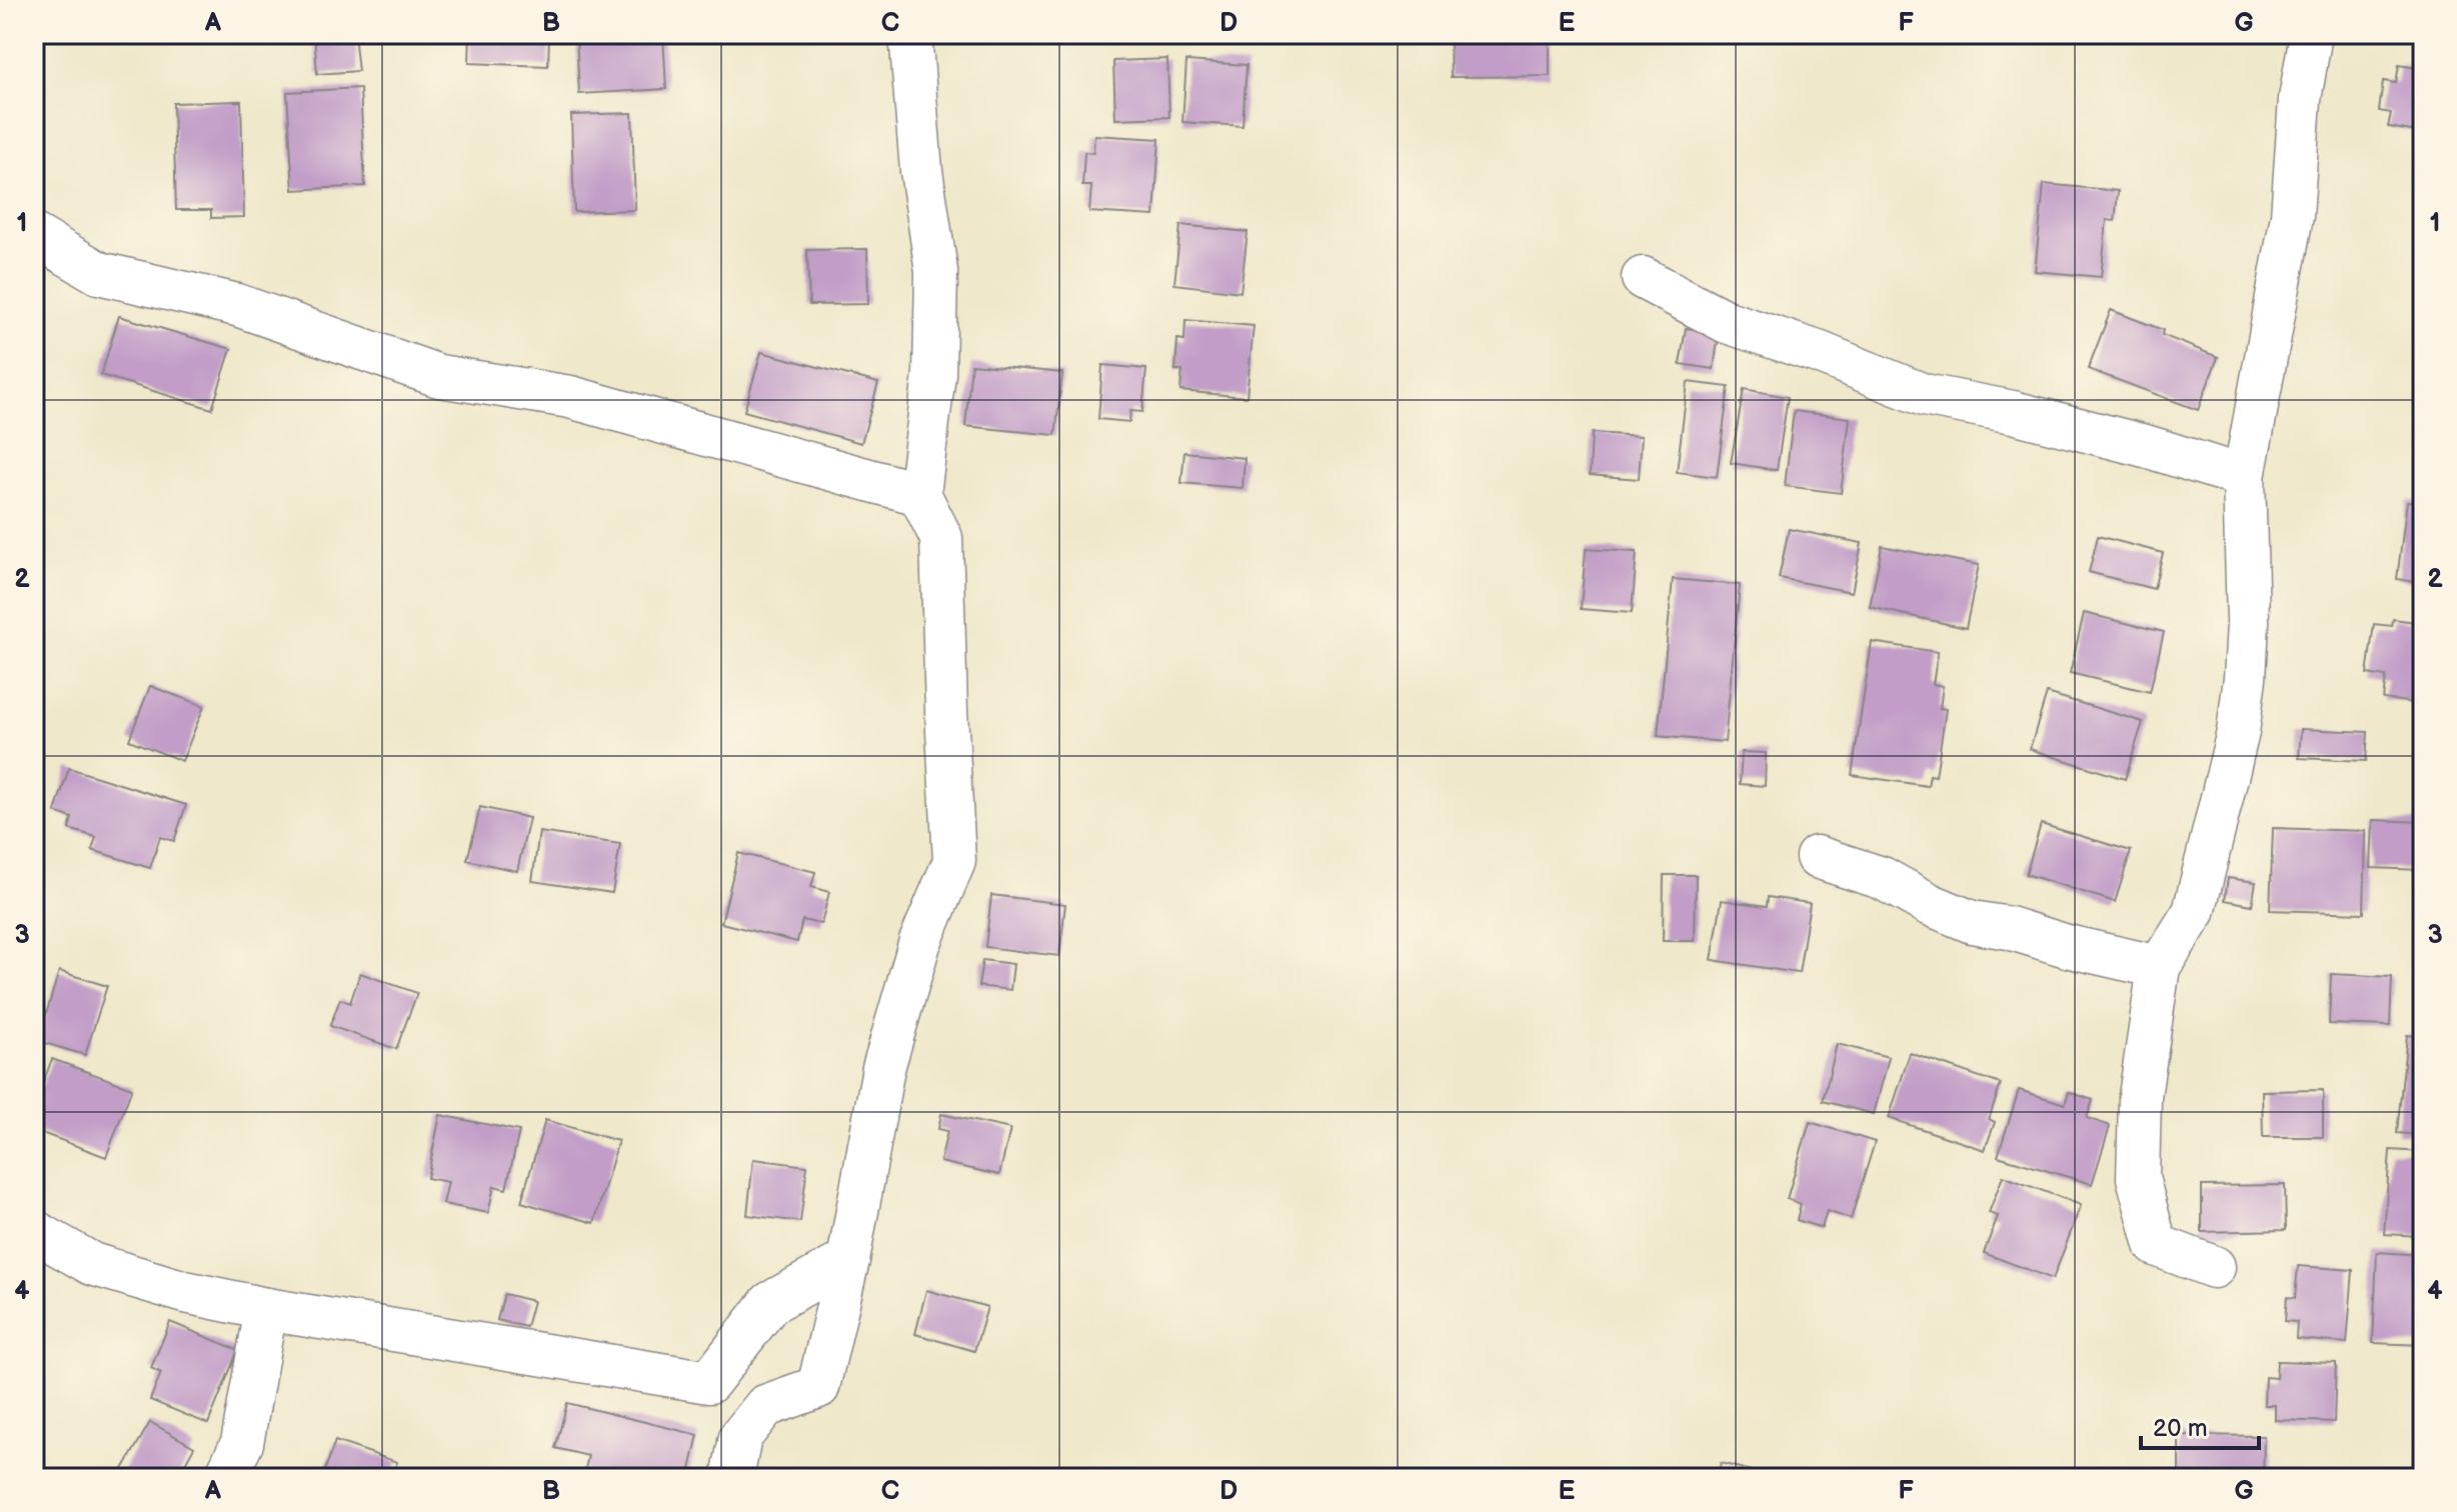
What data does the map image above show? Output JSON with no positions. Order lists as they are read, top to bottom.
{
  "scale_bar": "20 m",
  "grid": {
    "columns": [
      "A",
      "B",
      "C",
      "D",
      "E",
      "F",
      "G"
    ],
    "rows": [
      "1",
      "2",
      "3",
      "4"
    ]
  }
}
